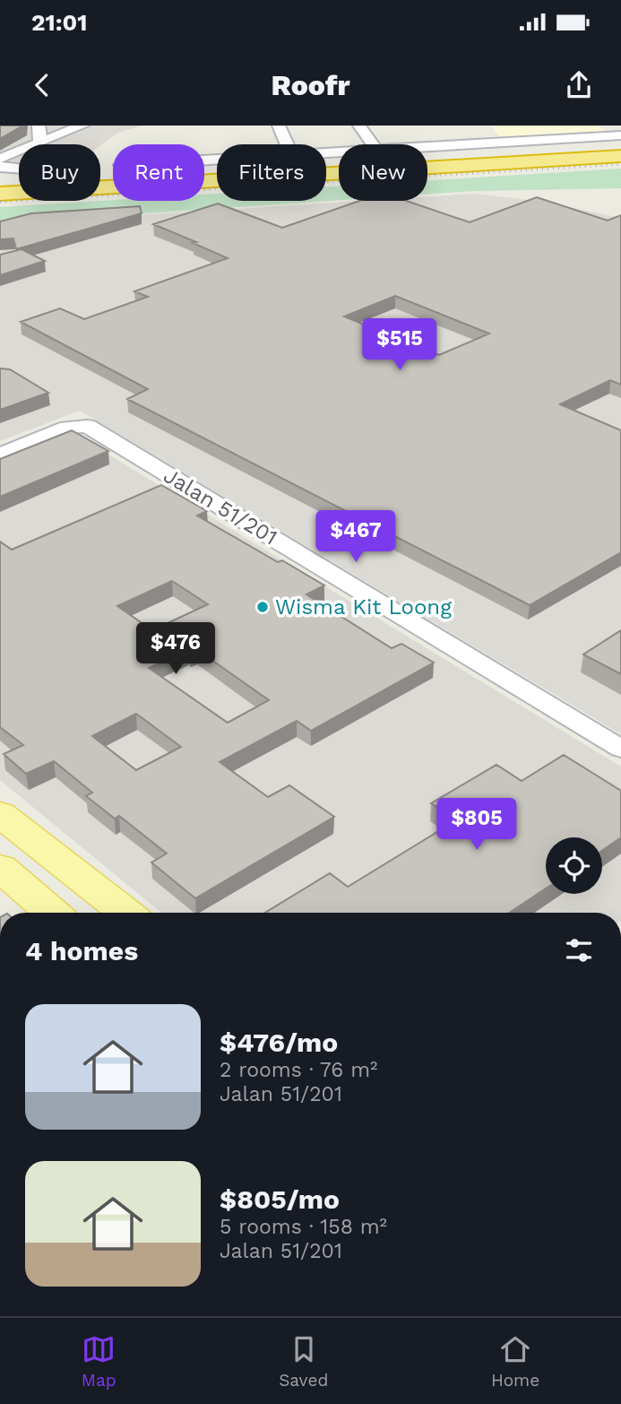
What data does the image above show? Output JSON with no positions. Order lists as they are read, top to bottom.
{
  "streets": {
    "street": ["Jalan 51/201"]
  },
  "places": ["Wisma Kit Loong"],
  "page": {
    "status": "21:01",
    "header": "Roofr",
    "chip": [
      "Buy",
      "Rent",
      "Filters",
      "New"
    ],
    "price": [
      "$515",
      "$467",
      "$476",
      "$805"
    ],
    "heading": "4 homes",
    "list": [
      {
        "name": "$476/mo",
        "note": "2 rooms · 76 m² · Jalan 51/201"
      },
      {
        "name": "$805/mo",
        "note": "5 rooms · 158 m² · Jalan 51/201"
      }
    ],
    "tabs": ["Map", "Saved", "Home"]
  }
}
